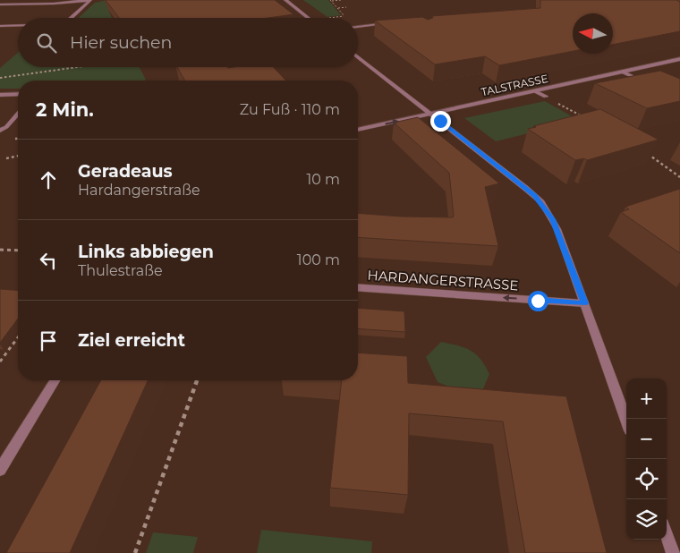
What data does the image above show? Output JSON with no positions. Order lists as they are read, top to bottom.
{
  "streets": {
    "street": ["TALSTRASSE", "HARDANGERSTRASSE"]
  },
  "one_way": ["HARDANGERSTRASSE"],
  "north": "left",
  "page": {
    "search": "Hier suchen",
    "heading": ["2 Min.", "Zu Fuß · 110 m"],
    "list": [
      ["Geradeaus", "Hardangerstraße", "10 m"],
      ["Links abbiegen", "Thulestraße", "100 m"],
      "Ziel erreicht"
    ],
    "map_buttons": ["+", "−"]
  }
}
